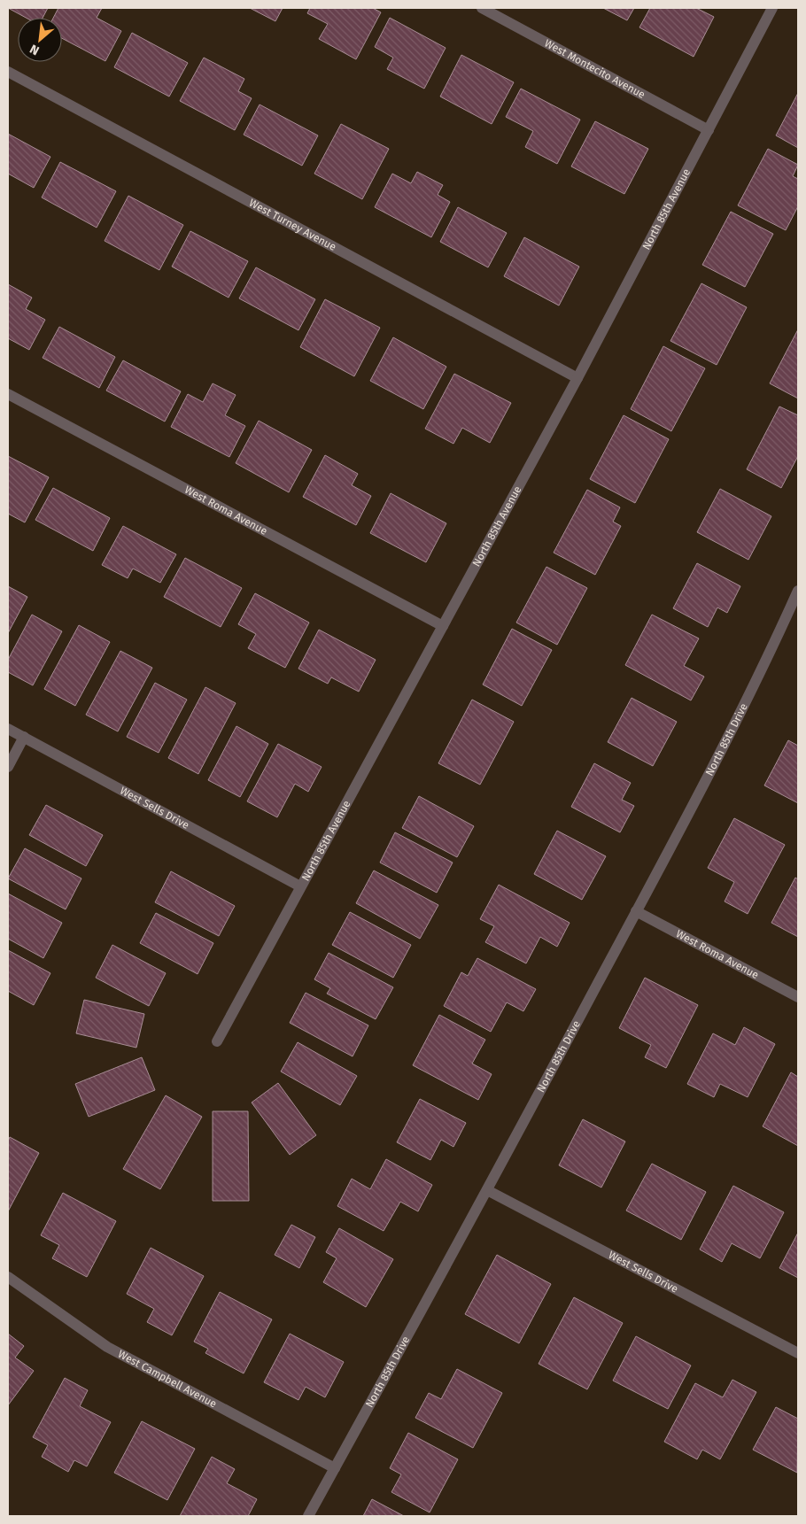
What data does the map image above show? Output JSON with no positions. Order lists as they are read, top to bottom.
{
  "streets": {
    "street": [
      "West Montecito Avenue",
      "North 85th Avenue",
      "West Turney Avenue",
      "West Roma Avenue",
      "North 85th Drive",
      "West Sells Drive",
      "West Campbell Avenue"
    ]
  },
  "crossings": [
    ["West Montecito Avenue", "North 85th Avenue"],
    ["North 85th Avenue", "West Turney Avenue"],
    ["North 85th Avenue", "West Roma Avenue"],
    ["North 85th Avenue", "West Sells Drive"],
    ["West Roma Avenue", "North 85th Drive"],
    ["North 85th Drive", "West Sells Drive"],
    ["North 85th Drive", "West Campbell Avenue"]
  ],
  "north": "bottom left"
}
